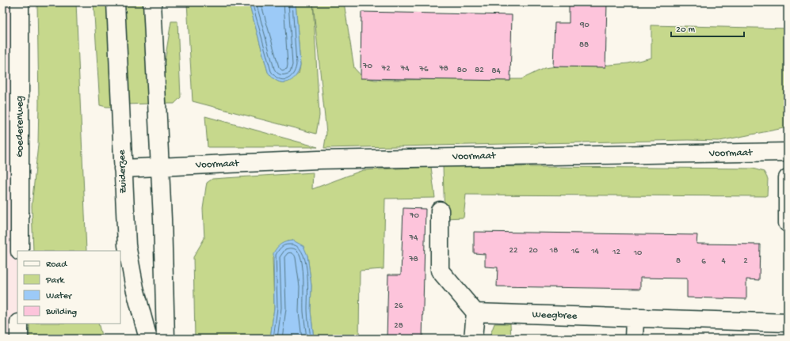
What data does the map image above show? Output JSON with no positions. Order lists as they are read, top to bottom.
{
  "streets": {
    "street": [
      "Goederenweg",
      "Voormaat",
      "Zuiderzee",
      "Weegbree"
    ]
  },
  "crossings": [
    ["Voormaat", "Zuiderzee"]
  ],
  "house_numbers": [
    "90",
    "88",
    "70",
    "72",
    "74",
    "78",
    "76",
    "80",
    "82",
    "84",
    "70",
    "74",
    "22",
    "20",
    "18",
    "16",
    "14",
    "12",
    "10",
    "78",
    "8",
    "4",
    "2",
    "6",
    "26",
    "28"
  ],
  "legend": [
    "Road",
    "Park",
    "Water",
    "Building"
  ],
  "scale_bar": "20 m"
}
